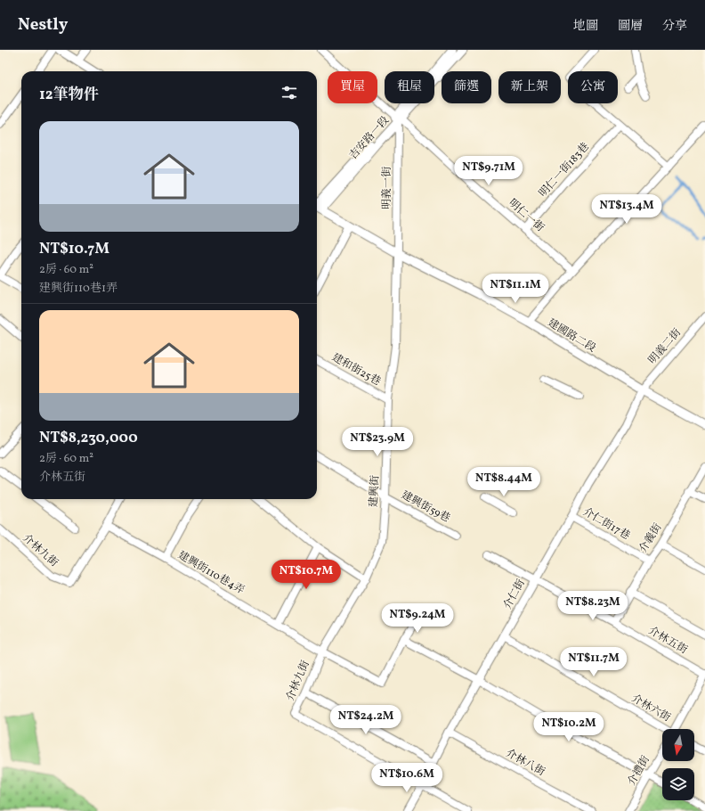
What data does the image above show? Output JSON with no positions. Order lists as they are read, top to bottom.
{
  "streets": {
    "street": [
      "吉安路一段",
      "明仁一街183巷",
      "明義一街",
      "明仁一街",
      "建國路二段",
      "明義二街",
      "建和街25巷",
      "建興街",
      "建興街59巷",
      "介仁街17巷",
      "介義街",
      "介林九街",
      "建興街110巷4弄",
      "介仁街",
      "介林五街",
      "介林六街",
      "介林八街",
      "介禮街"
    ]
  },
  "crossings": [
    ["吉安路一段", "明義一街"],
    ["吉安路一段", "明仁一街"],
    ["吉安路一段", "建國路二段"],
    ["明仁一街183巷", "明仁一街"],
    ["明義一街", "明仁一街"],
    ["明義一街", "建國路二段"],
    ["明義一街", "建興街"],
    ["建國路二段", "明義二街"],
    ["建國路二段", "建興街"],
    ["建國路二段", "介仁街"],
    ["明義二街", "介仁街"],
    ["建和街25巷", "建興街"],
    ["建興街", "建興街59巷"],
    ["建興街", "介林九街"],
    ["建興街", "建興街110巷4弄"],
    ["介仁街17巷", "介義街"],
    ["介仁街17巷", "介仁街"],
    ["介義街", "介林五街"],
    ["介林九街", "建興街110巷4弄"],
    ["介林九街", "介仁街"],
    ["介仁街", "介林五街"],
    ["介仁街", "介林六街"],
    ["介仁街", "介林八街"]
  ],
  "north": "bottom",
  "page": {
    "header": "Nestly",
    "nav": ["地圖", "圖層", "分享"],
    "chip": [
      "買屋",
      "租屋",
      "篩選",
      "新上架",
      "公寓"
    ],
    "heading": "12筆物件",
    "list": [
      {
        "name": "NT$10.7M",
        "note": "2房 · 60 m² · 建興街110巷1弄"
      },
      {
        "name": "NT$8,230,000",
        "note": "2房 · 60 m² · 介林五街"
      }
    ],
    "price": [
      "NT$9.71M",
      "NT$13.4M",
      "NT$11.1M",
      "NT$23.9M",
      "NT$8.44M",
      "NT$10.7M",
      "NT$8.23M",
      "NT$9.24M",
      "NT$11.7M",
      "NT$24.2M",
      "NT$10.2M",
      "NT$10.6M"
    ]
  }
}
